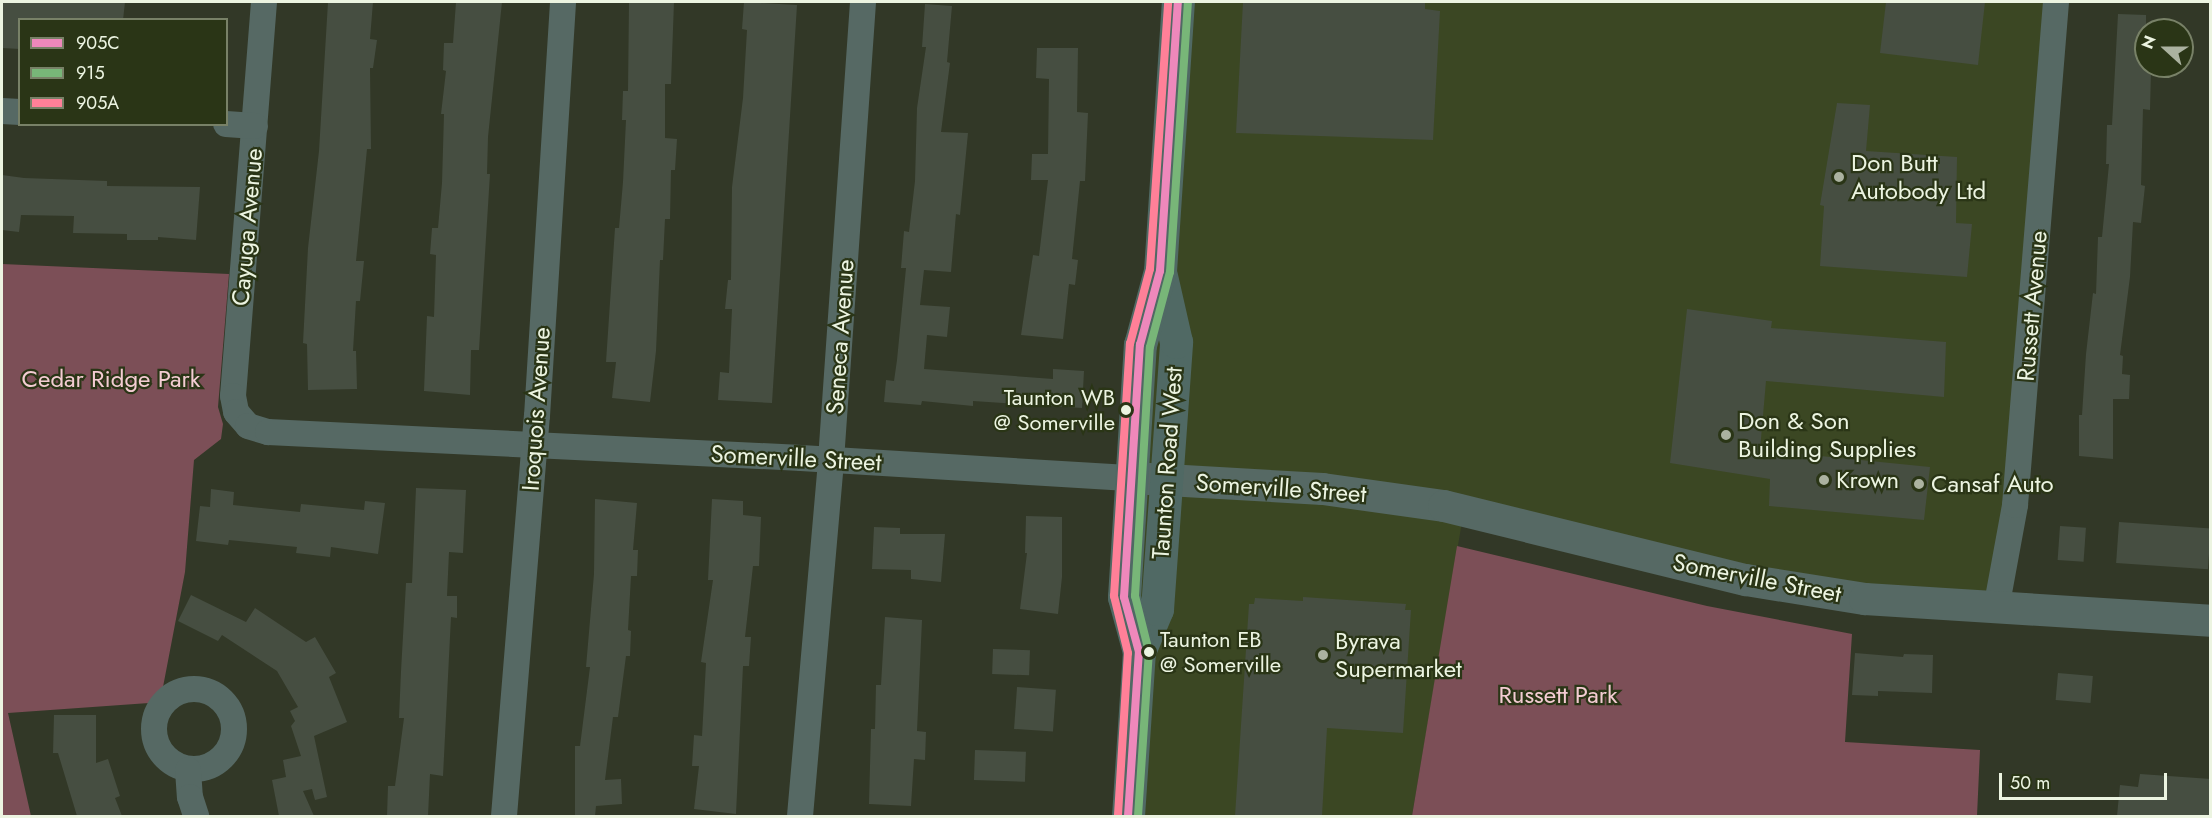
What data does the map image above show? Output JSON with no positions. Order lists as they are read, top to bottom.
{
  "streets": {
    "main road": ["Taunton Road West"],
    "street": [
      "Cayuga Avenue",
      "Russett Avenue",
      "Seneca Avenue",
      "Iroquois Avenue",
      "Somerville Street"
    ]
  },
  "crossings": [
    ["Cayuga Avenue", "Somerville Street"],
    ["Russett Avenue", "Somerville Street"],
    ["Seneca Avenue", "Somerville Street"],
    ["Iroquois Avenue", "Somerville Street"],
    ["Somerville Street", "Taunton Road West"]
  ],
  "parks": ["Cedar Ridge Park", "Russett Park"],
  "places": [
    "Don Butt Autobody Ltd",
    "Taunton WB @ Somerville",
    "Don & Son Building Supplies",
    "Krown",
    "Cansaf Auto",
    "Taunton EB @ Somerville",
    "Byrava Supermarket"
  ],
  "lines": ["transit line 905C", "transit line 905A", "transit line 915"],
  "legend": ["905C", "915", "905A"],
  "scale_bar": "50 m",
  "north": "left"
}
